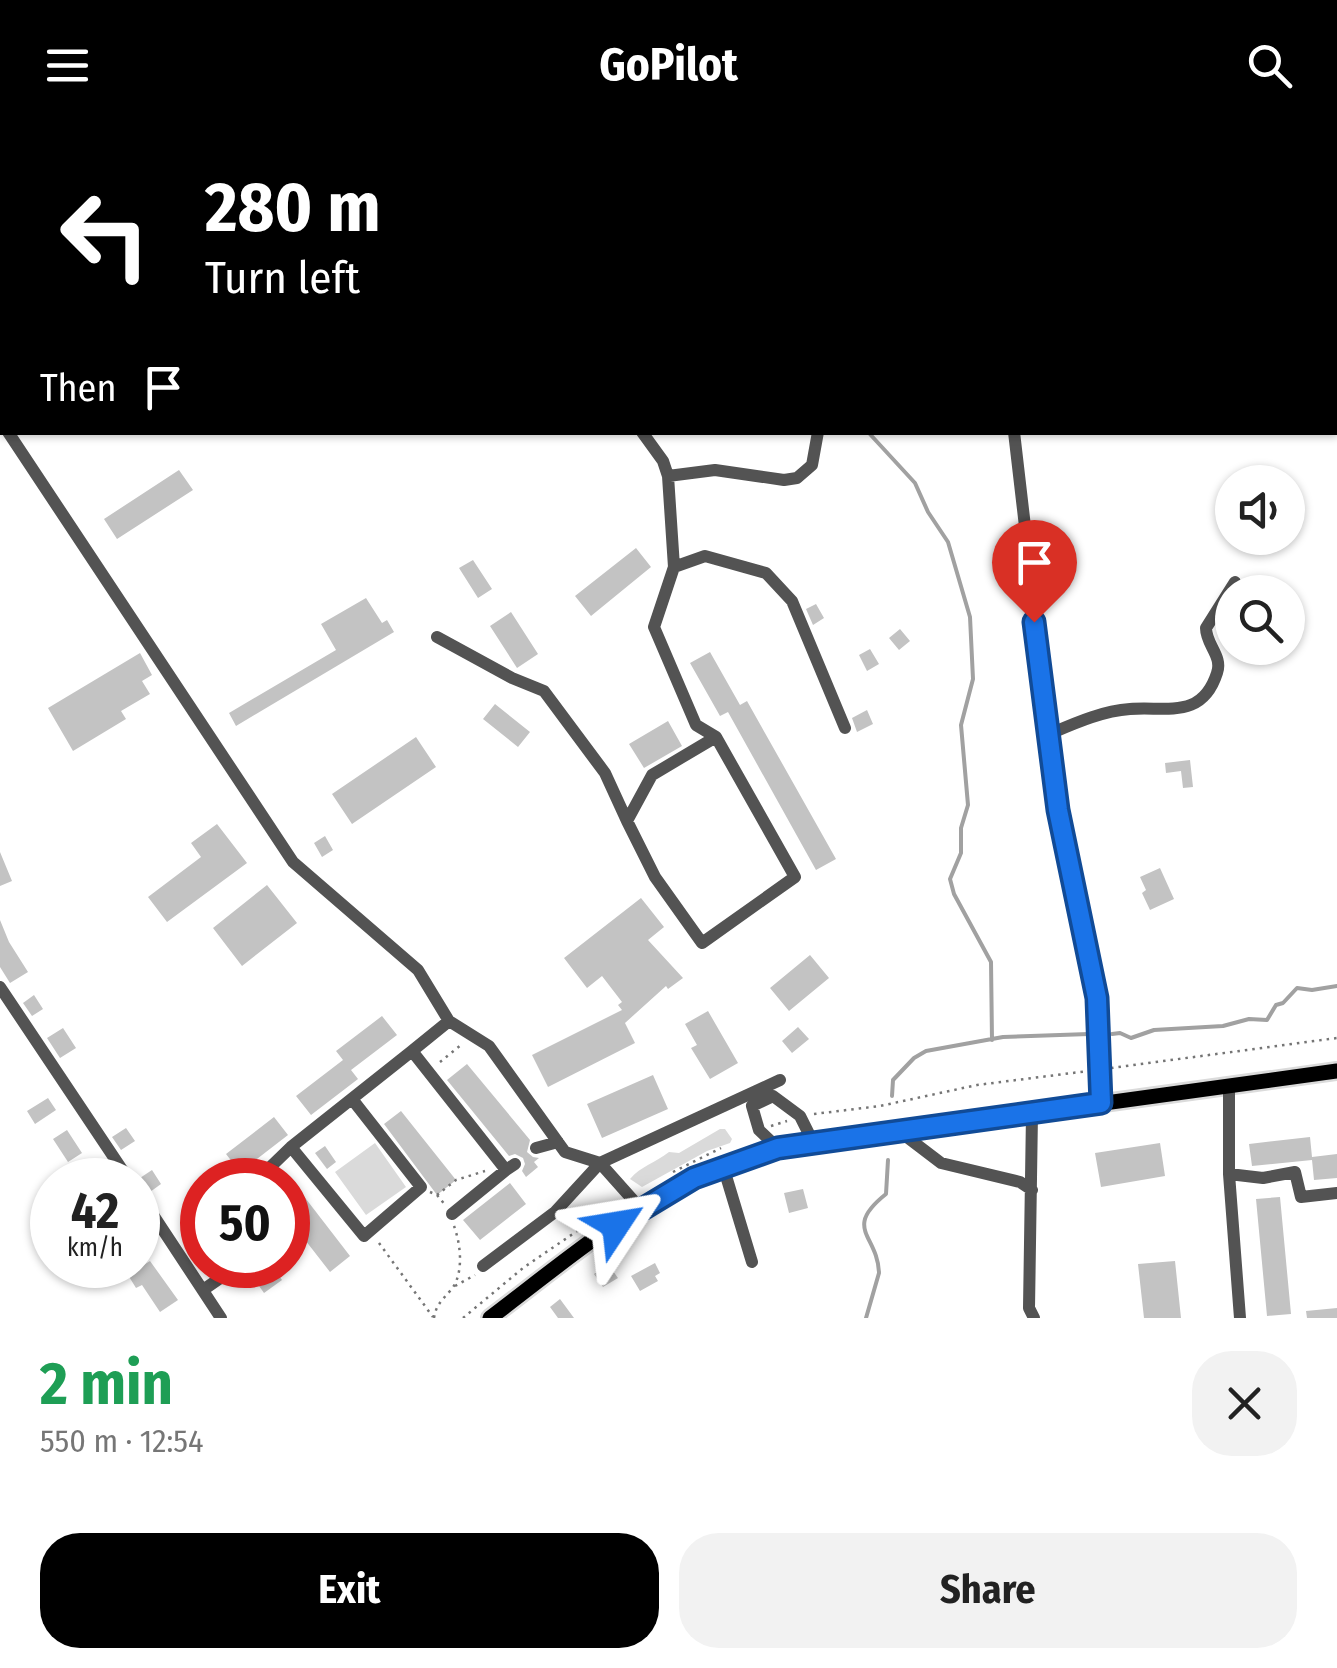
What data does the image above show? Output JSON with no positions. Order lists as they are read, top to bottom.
{
  "page": {
    "header": "GoPilot",
    "turn": ["280 m", "Turn left"],
    "then": "Then",
    "speed": "42 km/h",
    "limit": "50",
    "heading": ["2 min", "550 m · 12:54"],
    "buttons": ["Exit", "Share"]
  }
}
